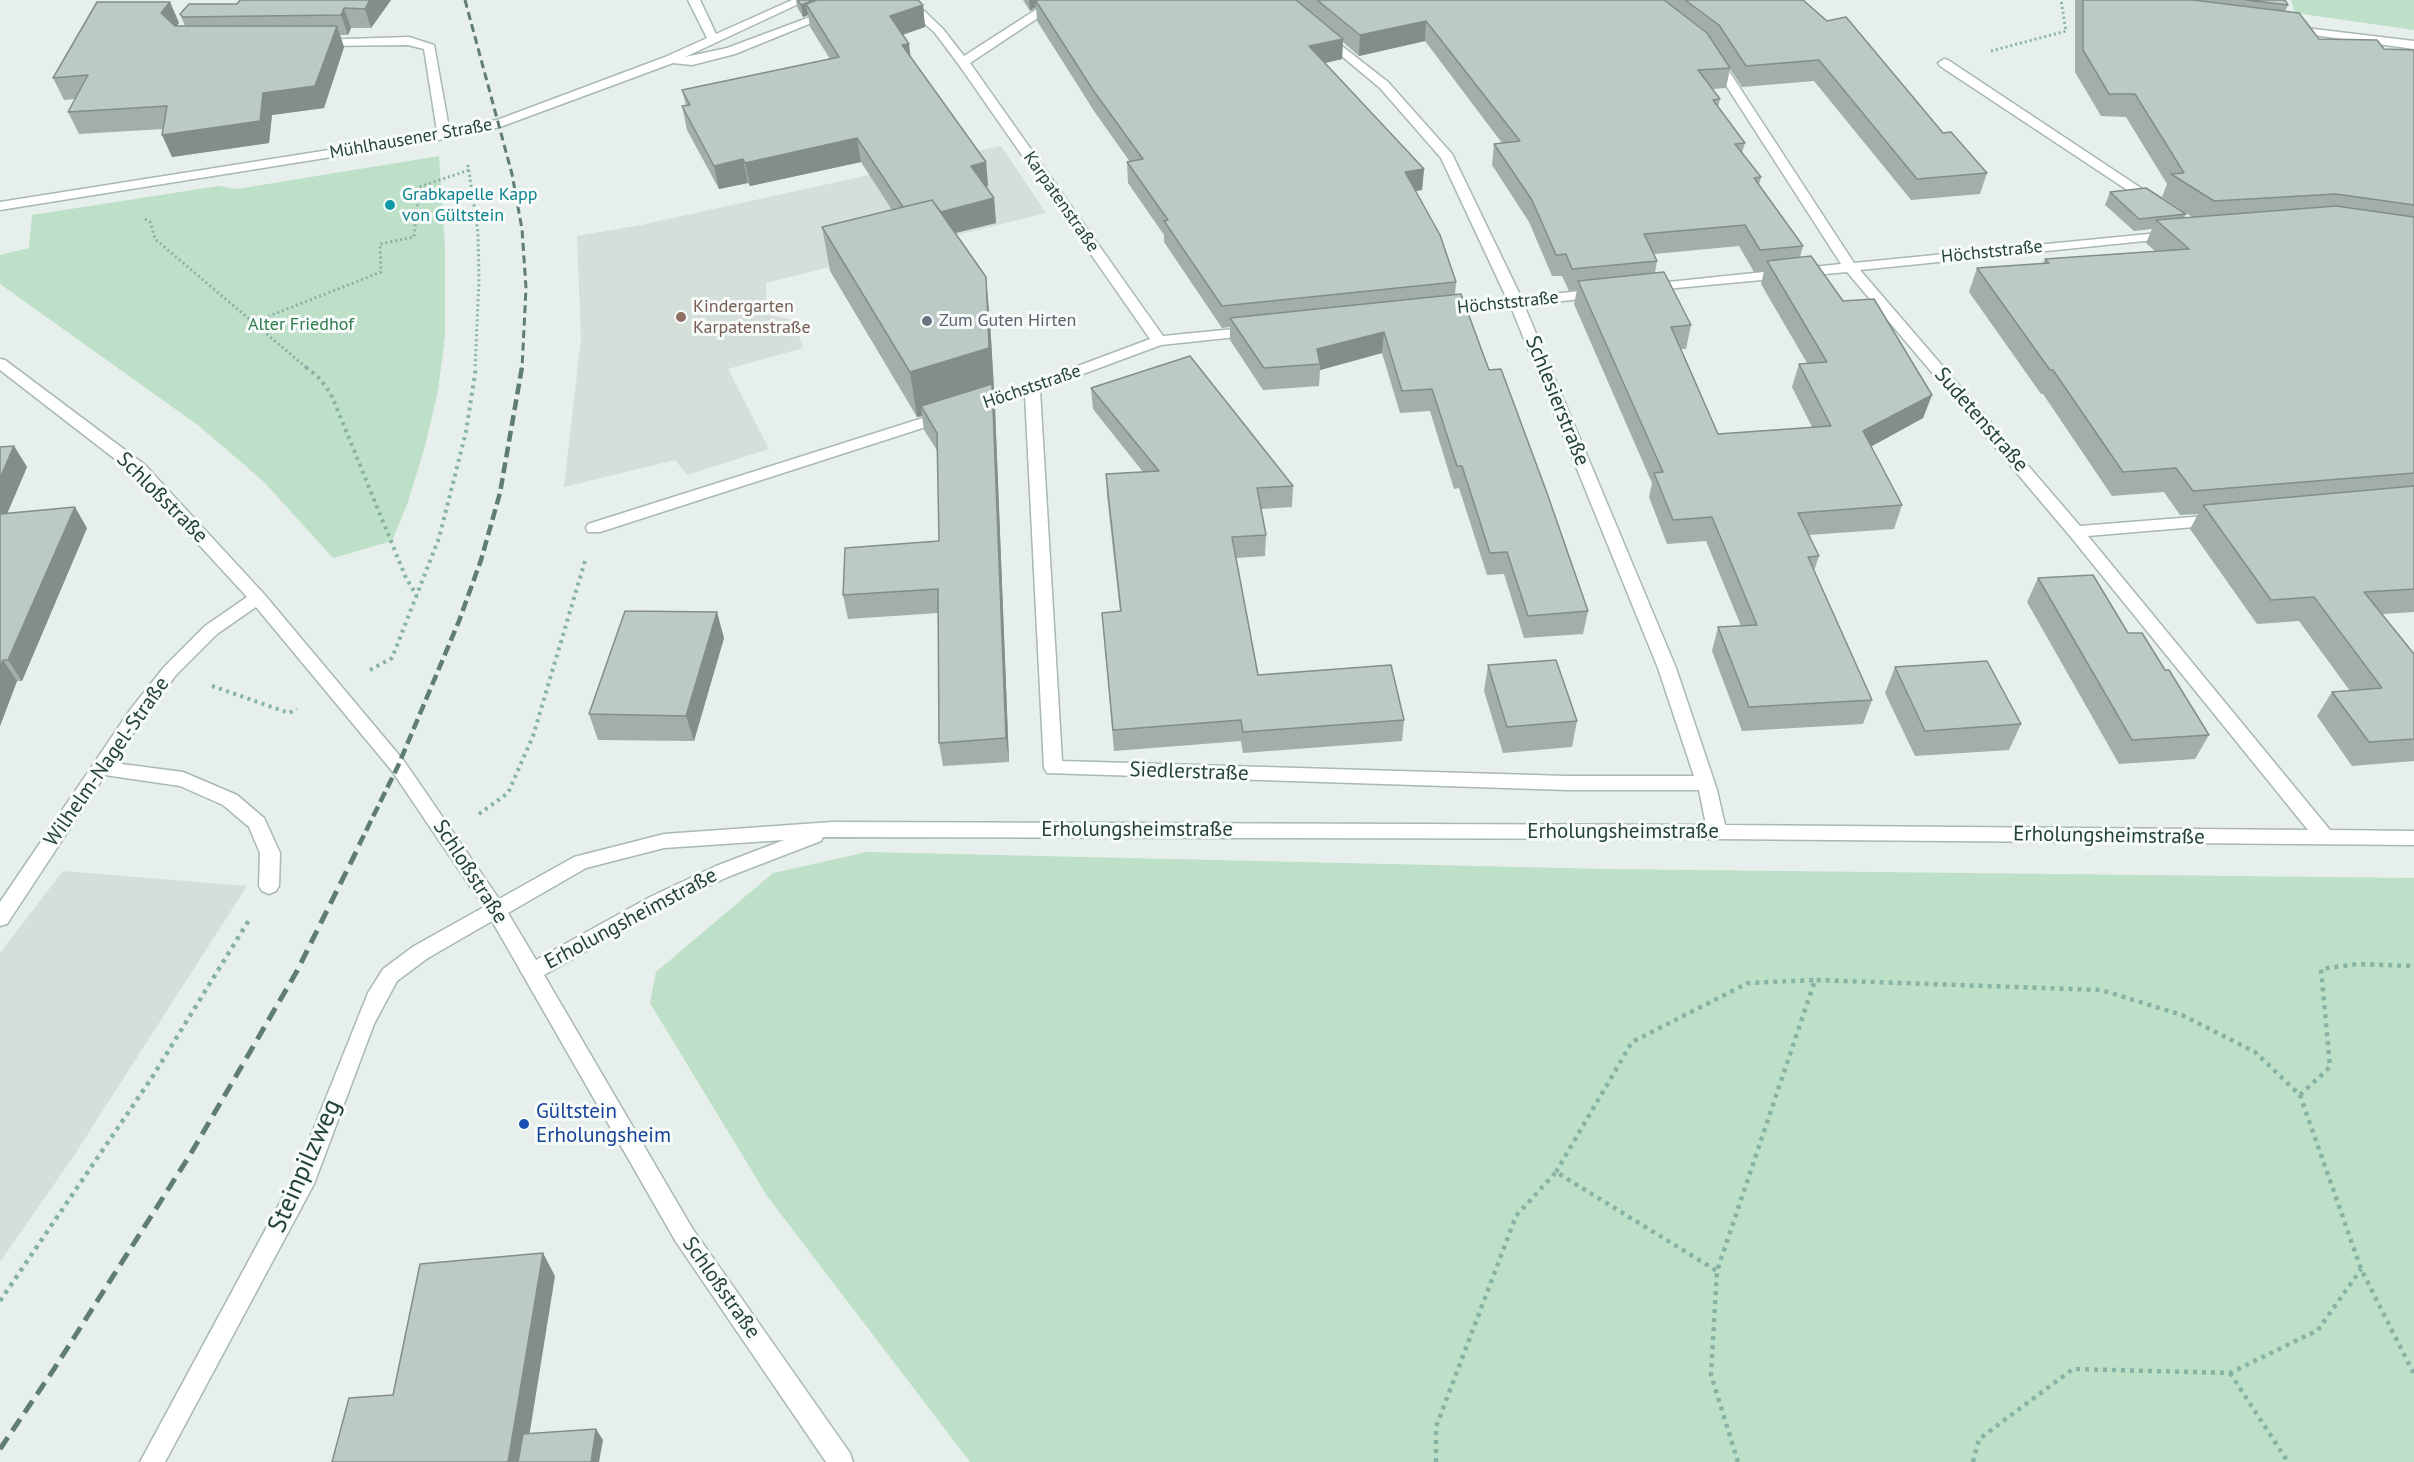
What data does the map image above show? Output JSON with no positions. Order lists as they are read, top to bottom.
{
  "streets": {
    "street": [
      "Mühlhausener Straße",
      "Karpatenstraße",
      "Höchststraße",
      "Schlesierstraße",
      "Sudetenstraße",
      "Schloßstraße",
      "Wilhelm-Nagel-Straße",
      "Siedlerstraße",
      "Erholungsheimstraße",
      "Steinpilzweg"
    ]
  },
  "crossings": [
    ["Karpatenstraße", "Höchststraße"],
    ["Höchststraße", "Schlesierstraße"],
    ["Höchststraße", "Sudetenstraße"],
    ["Höchststraße", "Siedlerstraße"],
    ["Schlesierstraße", "Siedlerstraße"],
    ["Schlesierstraße", "Erholungsheimstraße"],
    ["Sudetenstraße", "Erholungsheimstraße"],
    ["Schloßstraße", "Wilhelm-Nagel-Straße"],
    ["Schloßstraße", "Erholungsheimstraße"],
    ["Schloßstraße", "Steinpilzweg"],
    ["Erholungsheimstraße", "Steinpilzweg"]
  ],
  "parks": ["Alter Friedhof"],
  "places": [
    "Grabkapelle Kapp von Gültstein",
    "Kindergarten Karpatenstraße",
    "Zum Guten Hirten",
    "Gültstein Erholungsheim"
  ]
}
